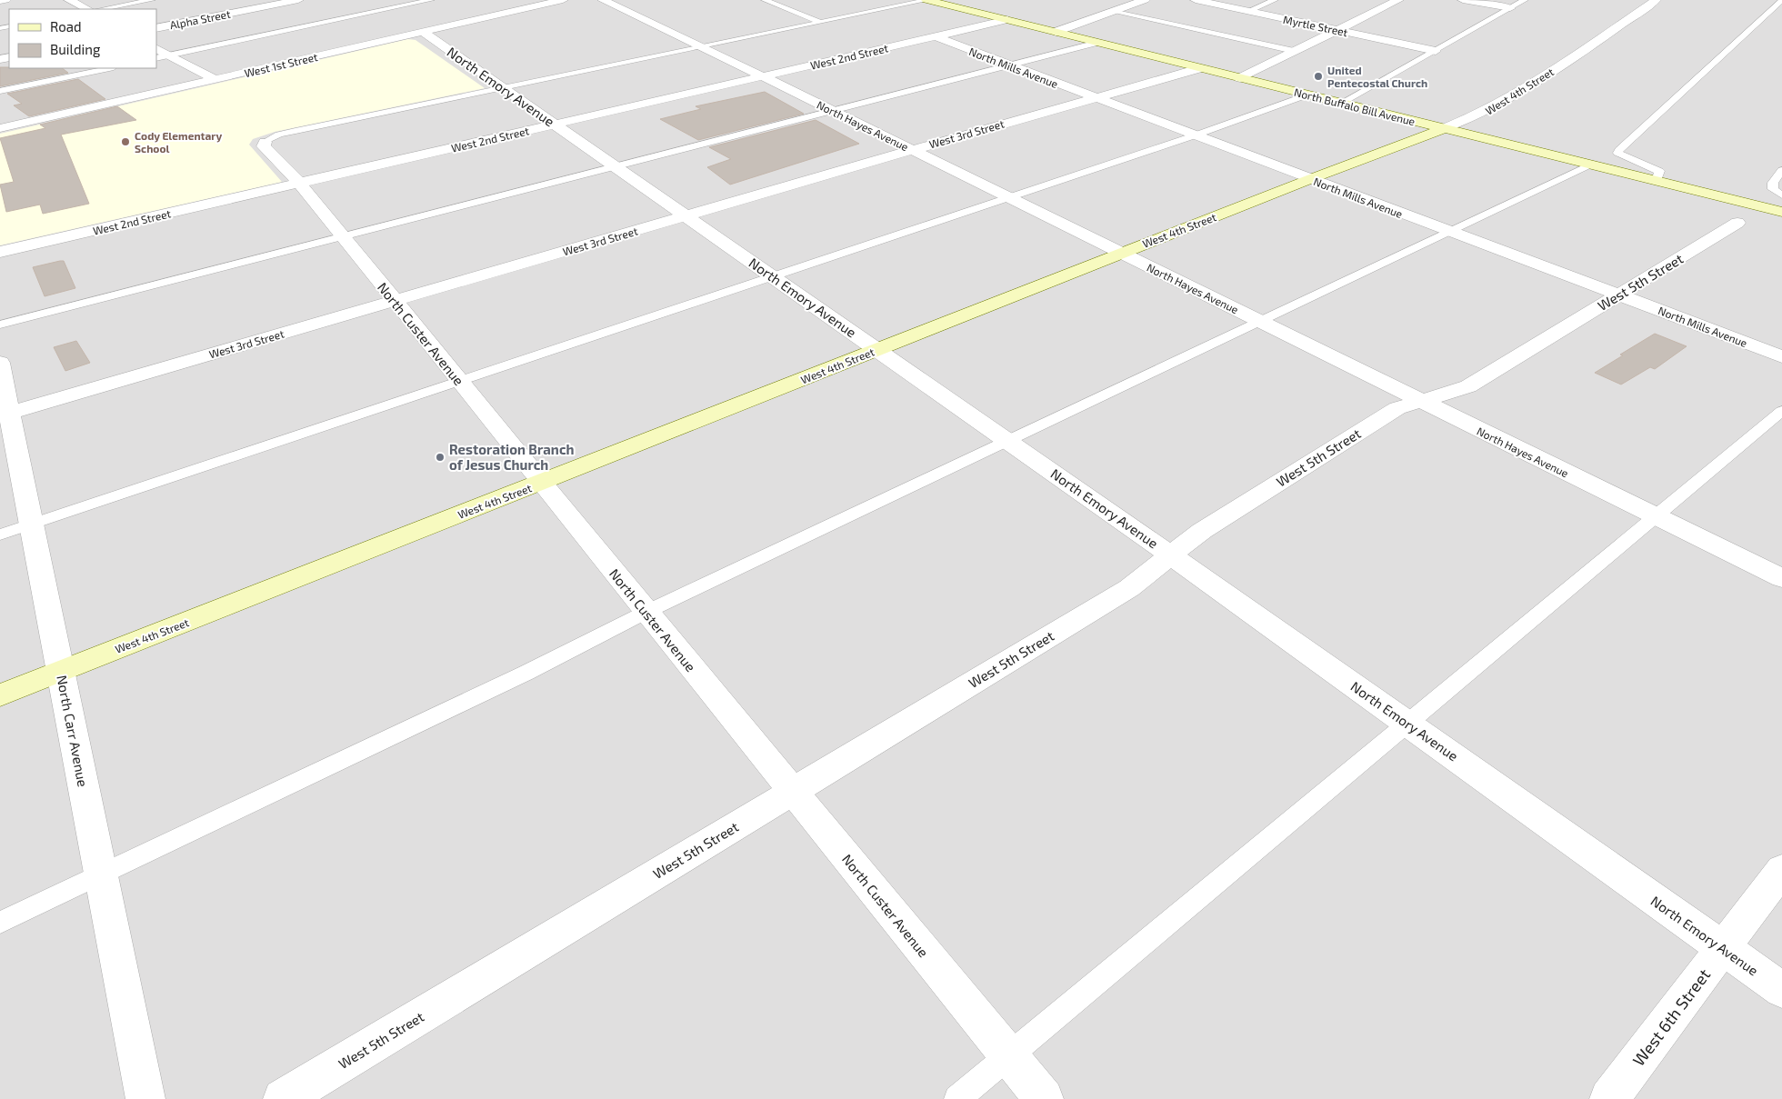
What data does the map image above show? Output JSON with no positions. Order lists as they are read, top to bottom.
{
  "streets": {
    "main road": ["West 4th Street", "North Buffalo Bill Avenue"],
    "street": [
      "Alpha Street",
      "Myrtle Street",
      "West 2nd Street",
      "West 1st Street",
      "North Mills Avenue",
      "North Emory Avenue",
      "North Hayes Avenue",
      "West 3rd Street",
      "West 5th Street",
      "North Custer Avenue",
      "North Carr Avenue",
      "West 6th Street"
    ]
  },
  "crossings": [
    ["West 2nd Street", "North Mills Avenue"],
    ["West 2nd Street", "North Emory Avenue"],
    ["West 2nd Street", "North Buffalo Bill Avenue"],
    ["West 2nd Street", "North Hayes Avenue"],
    ["West 2nd Street", "North Custer Avenue"],
    ["West 1st Street", "North Emory Avenue"],
    ["North Mills Avenue", "West 4th Street"],
    ["North Mills Avenue", "West 3rd Street"],
    ["North Mills Avenue", "West 5th Street"],
    ["North Emory Avenue", "West 4th Street"],
    ["North Emory Avenue", "West 3rd Street"],
    ["North Emory Avenue", "West 5th Street"],
    ["North Emory Avenue", "West 6th Street"],
    ["West 4th Street", "North Buffalo Bill Avenue"],
    ["West 4th Street", "North Hayes Avenue"],
    ["West 4th Street", "North Custer Avenue"],
    ["West 4th Street", "North Carr Avenue"],
    ["North Buffalo Bill Avenue", "West 3rd Street"],
    ["North Hayes Avenue", "West 3rd Street"],
    ["North Hayes Avenue", "West 5th Street"],
    ["West 3rd Street", "North Custer Avenue"],
    ["West 3rd Street", "North Carr Avenue"],
    ["West 5th Street", "North Custer Avenue"]
  ],
  "places": ["United Pentecostal Church", "Cody Elementary School", "Restoration Branch of Jesus Church"],
  "legend": ["Road", "Building"]
}
